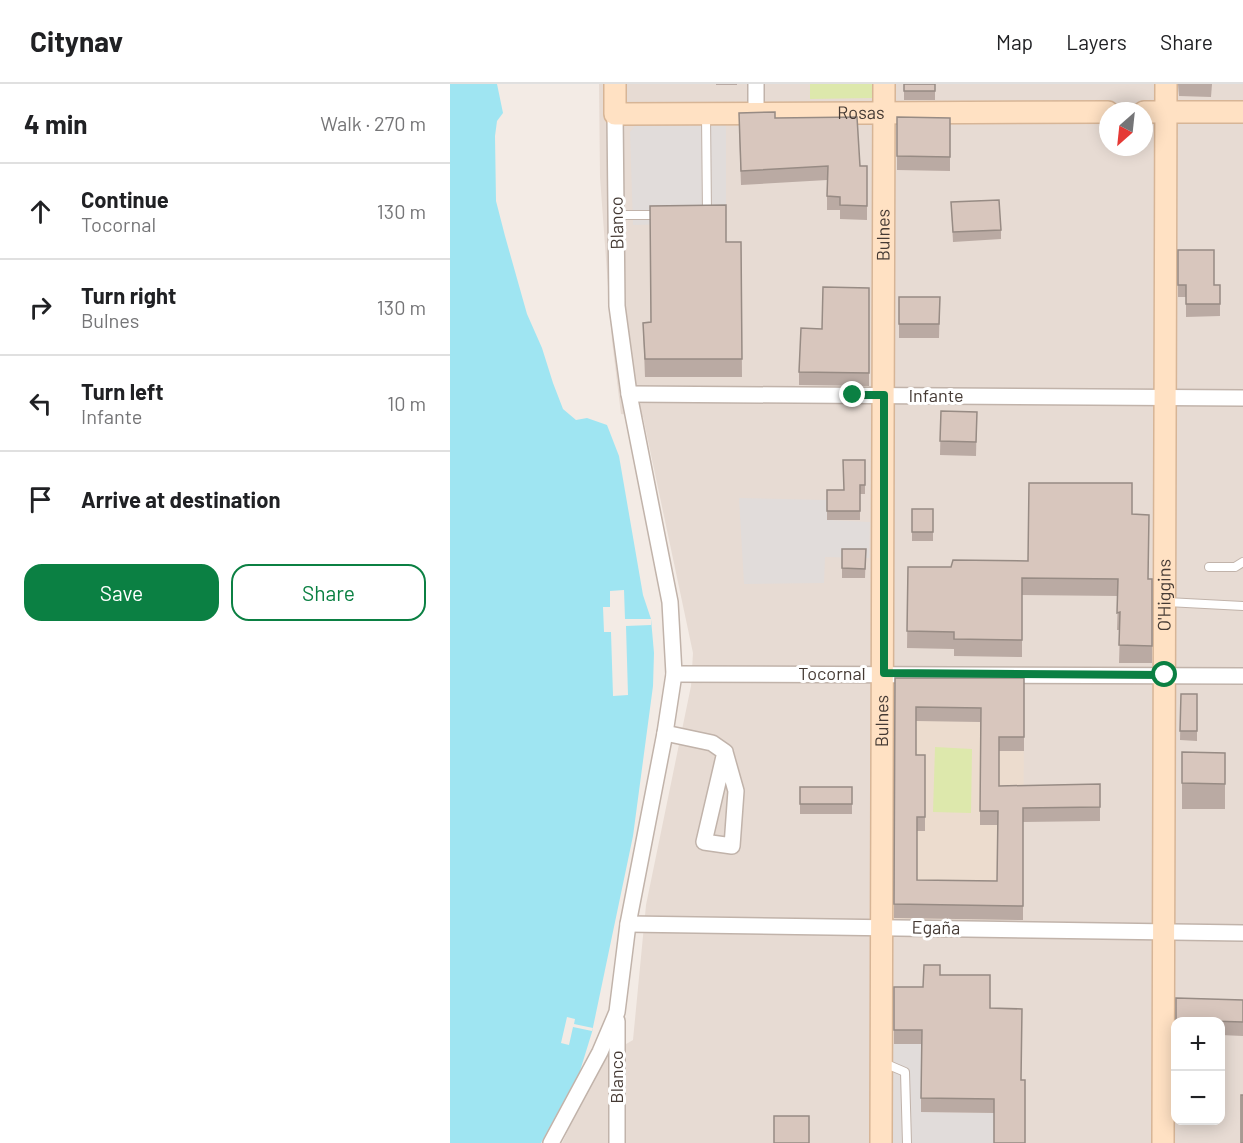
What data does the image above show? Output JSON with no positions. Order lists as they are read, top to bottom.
{
  "streets": {
    "main road": ["Rosas", "Bulnes", "O'Higgins"],
    "street": [
      "Blanco",
      "Infante",
      "Tocornal",
      "Egaña"
    ]
  },
  "crossings": [
    ["Rosas", "Blanco"],
    ["Rosas", "Bulnes"],
    ["Blanco", "Infante"],
    ["Blanco", "Tocornal"],
    ["Blanco", "Egaña"],
    ["Bulnes", "Infante"],
    ["Bulnes", "Tocornal"],
    ["Bulnes", "Egaña"],
    ["Infante", "O'Higgins"],
    ["O'Higgins", "Tocornal"],
    ["O'Higgins", "Egaña"]
  ],
  "north": "bottom left",
  "page": {
    "header": "Citynav",
    "nav": ["Map", "Layers", "Share"],
    "heading": ["4 min", "Walk · 270 m"],
    "list": [
      ["Continue", "Tocornal", "130 m"],
      ["Turn right", "Bulnes", "130 m"],
      ["Turn left", "Infante", "10 m"],
      "Arrive at destination"
    ],
    "buttons": ["Save", "Share"],
    "map_buttons": ["+", "−"]
  }
}
